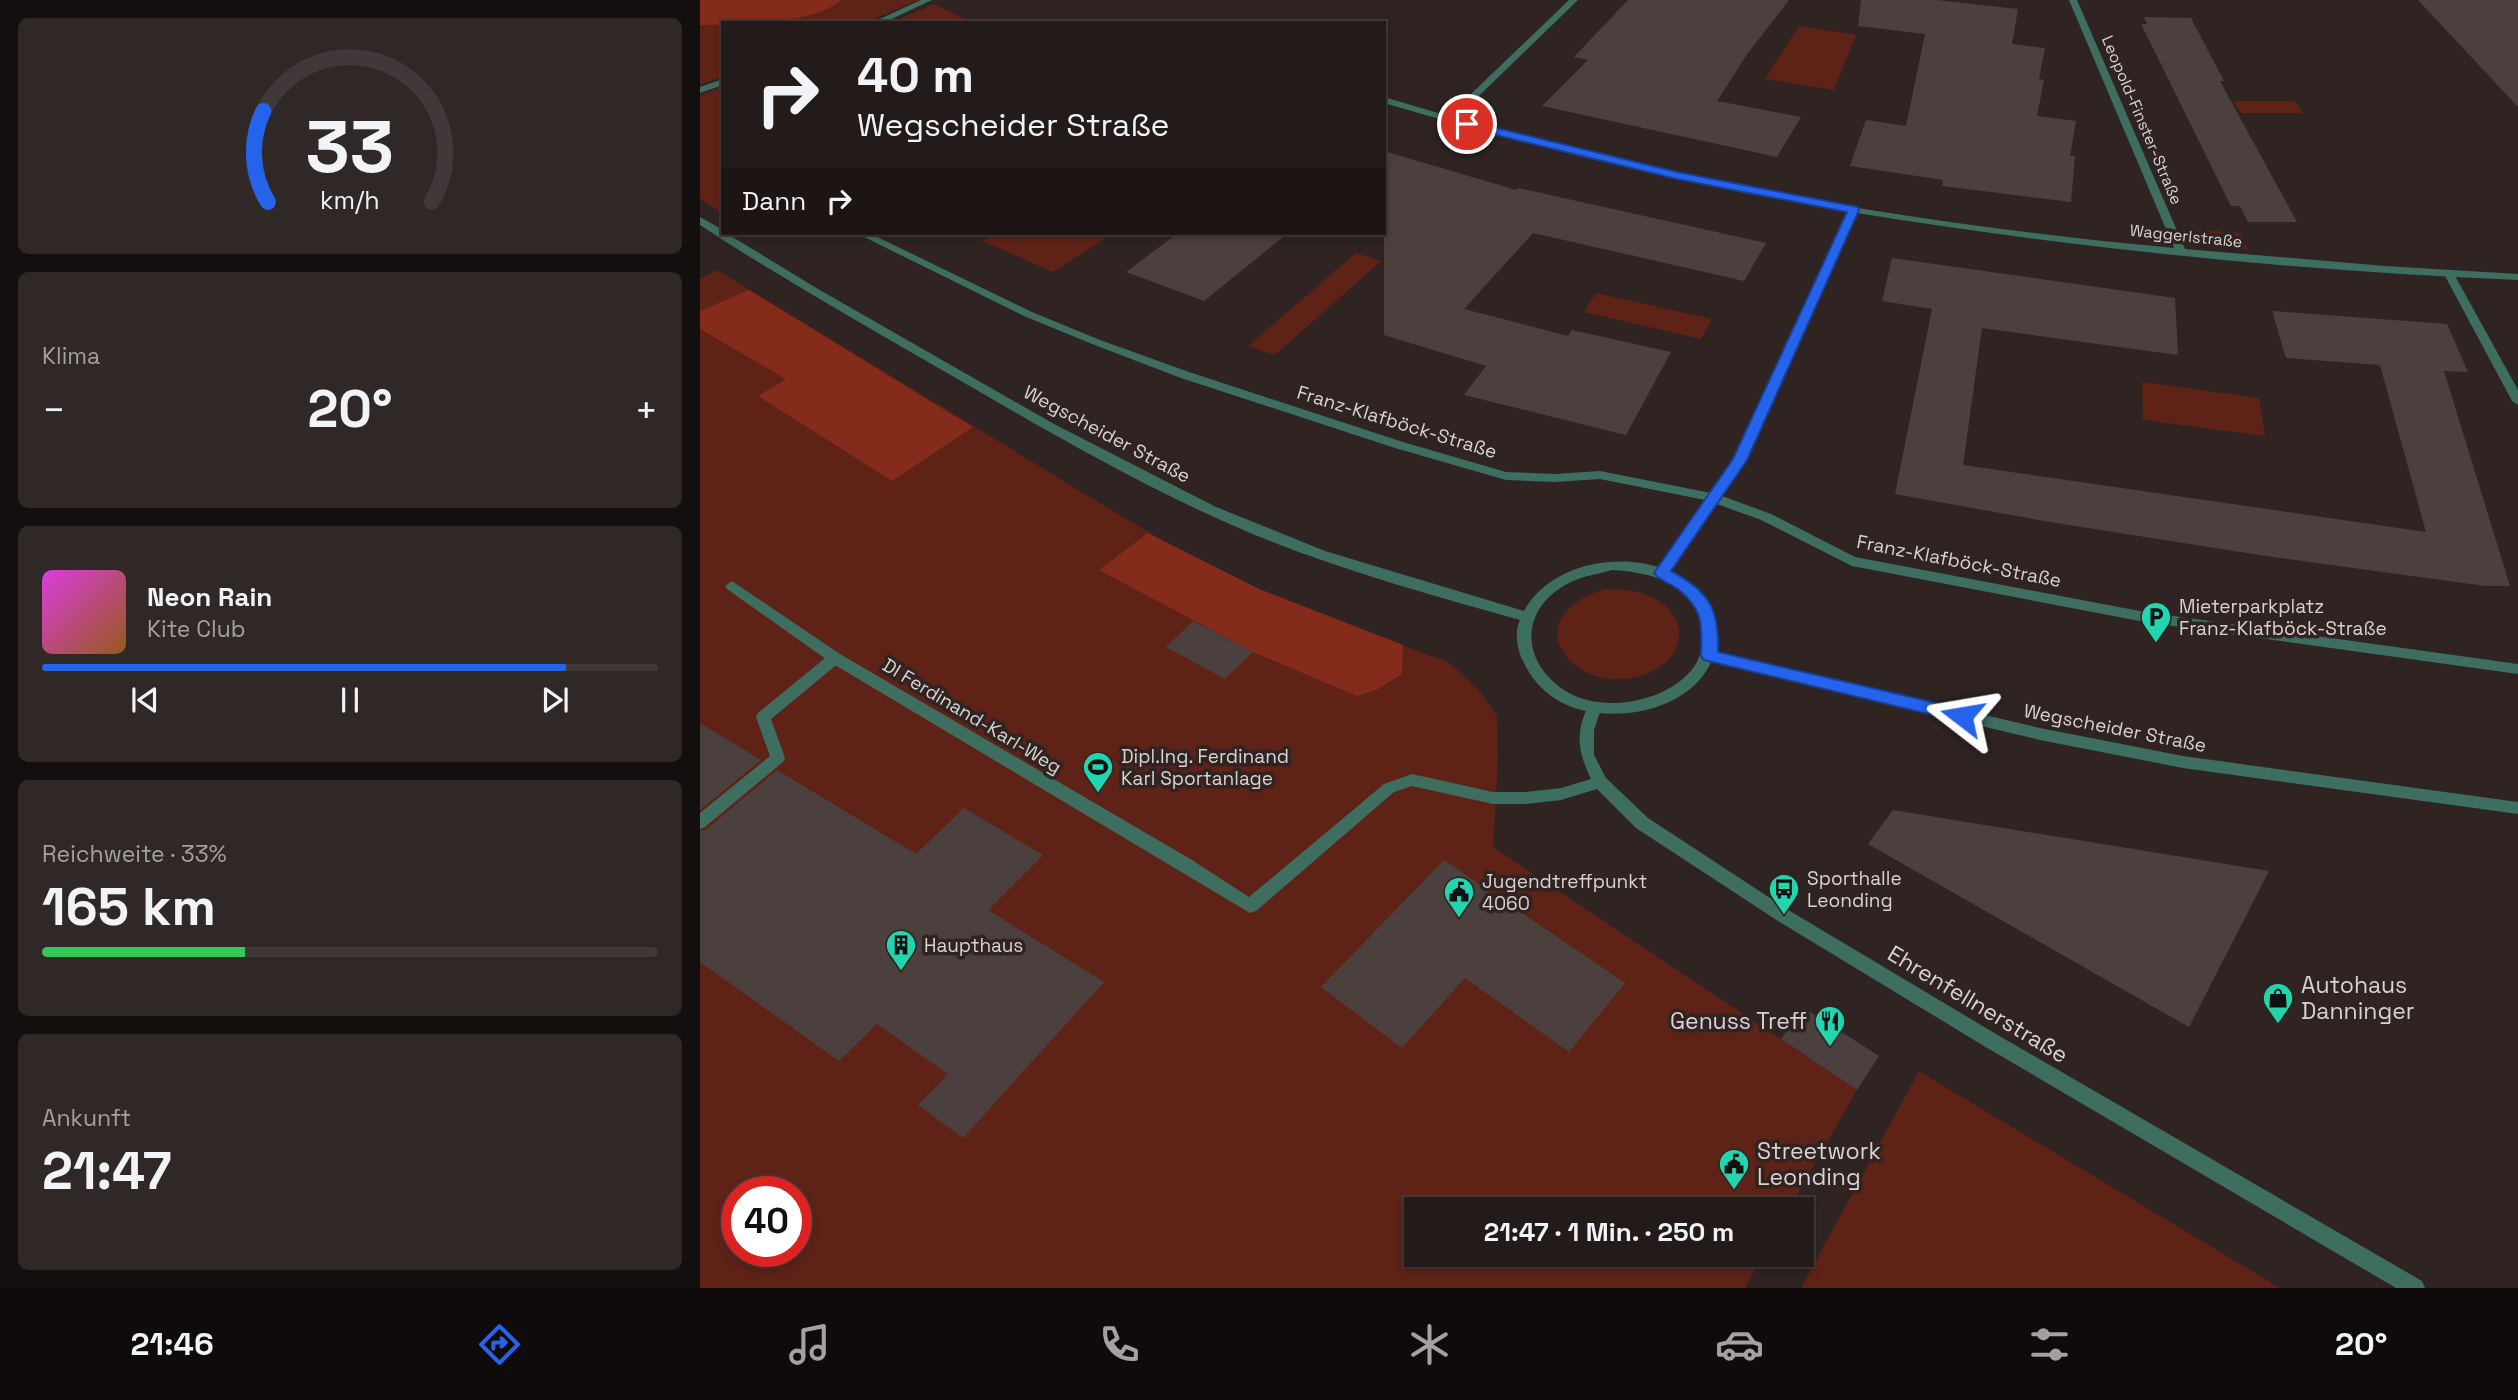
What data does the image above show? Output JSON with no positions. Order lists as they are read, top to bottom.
{
  "streets": {
    "street": [
      "Leopold-Finster-Straße",
      "Waggerlstraße",
      "Franz-Klafböck-Straße",
      "Wegscheider Straße",
      "DI Ferdinand-Karl-Weg",
      "Ehrenfellnerstraße"
    ]
  },
  "crossings": [
    ["Leopold-Finster-Straße", "Waggerlstraße"],
    ["Wegscheider Straße", "Ehrenfellnerstraße"],
    ["DI Ferdinand-Karl-Weg", "Ehrenfellnerstraße"]
  ],
  "places": {
    "parking": ["Mieterparkplatz Franz-Klafböck-Straße"],
    "sports": ["Dipl.Ing. Ferdinand Karl Sportanlage"],
    "bus stop": ["Sporthalle Leonding"],
    "public building": ["Jugendtreffpunkt 4060", "Streetwork Leonding"],
    "building": ["Haupthaus"],
    "shop": ["Autohaus Danninger"],
    "restaurant": ["Genuss Treff"]
  },
  "page": {
    "turn": ["40 m", "Wegscheider Straße"],
    "then": "Dann",
    "tile": [
      "Klima",
      ["Reichweite · 33%", "165 km"],
      ["Ankunft", "21:47"]
    ],
    "heat": ["−", "20°", "+"],
    "song": ["Neon Rain", "Kite Club"],
    "limit": "40",
    "trip": "21:47 · 1 Min. · 250 m",
    "tabs": ["21:46", "20°"],
    "gauge": ["33", "km/h"]
  }
}
